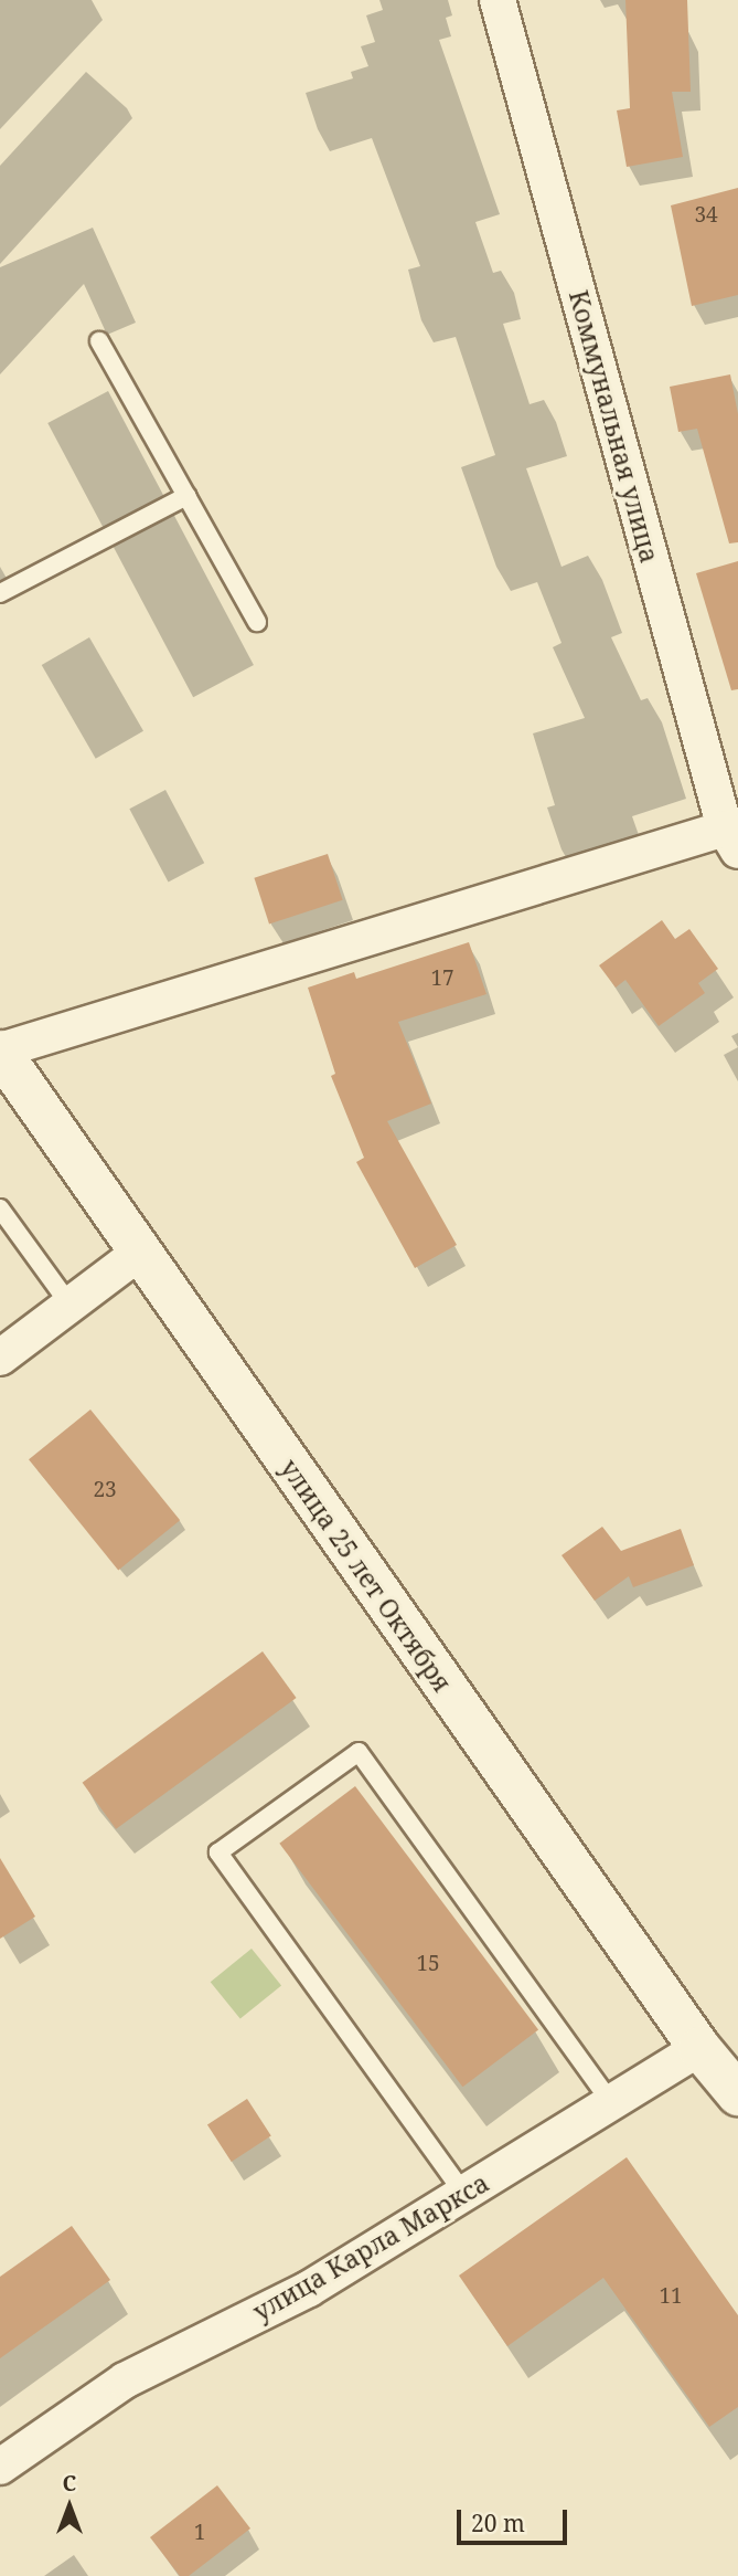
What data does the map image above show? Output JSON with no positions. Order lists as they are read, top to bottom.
{
  "streets": {
    "street": ["Коммунальная улица", "улица 25 лет Октября", "улица Карла Маркса"]
  },
  "crossings": [
    ["улица 25 лет Октября", "улица Карла Маркса"]
  ],
  "house_numbers": [
    "34",
    "17",
    "23",
    "15",
    "11",
    "1"
  ],
  "scale_bar": "20 m",
  "north": "top"
}
